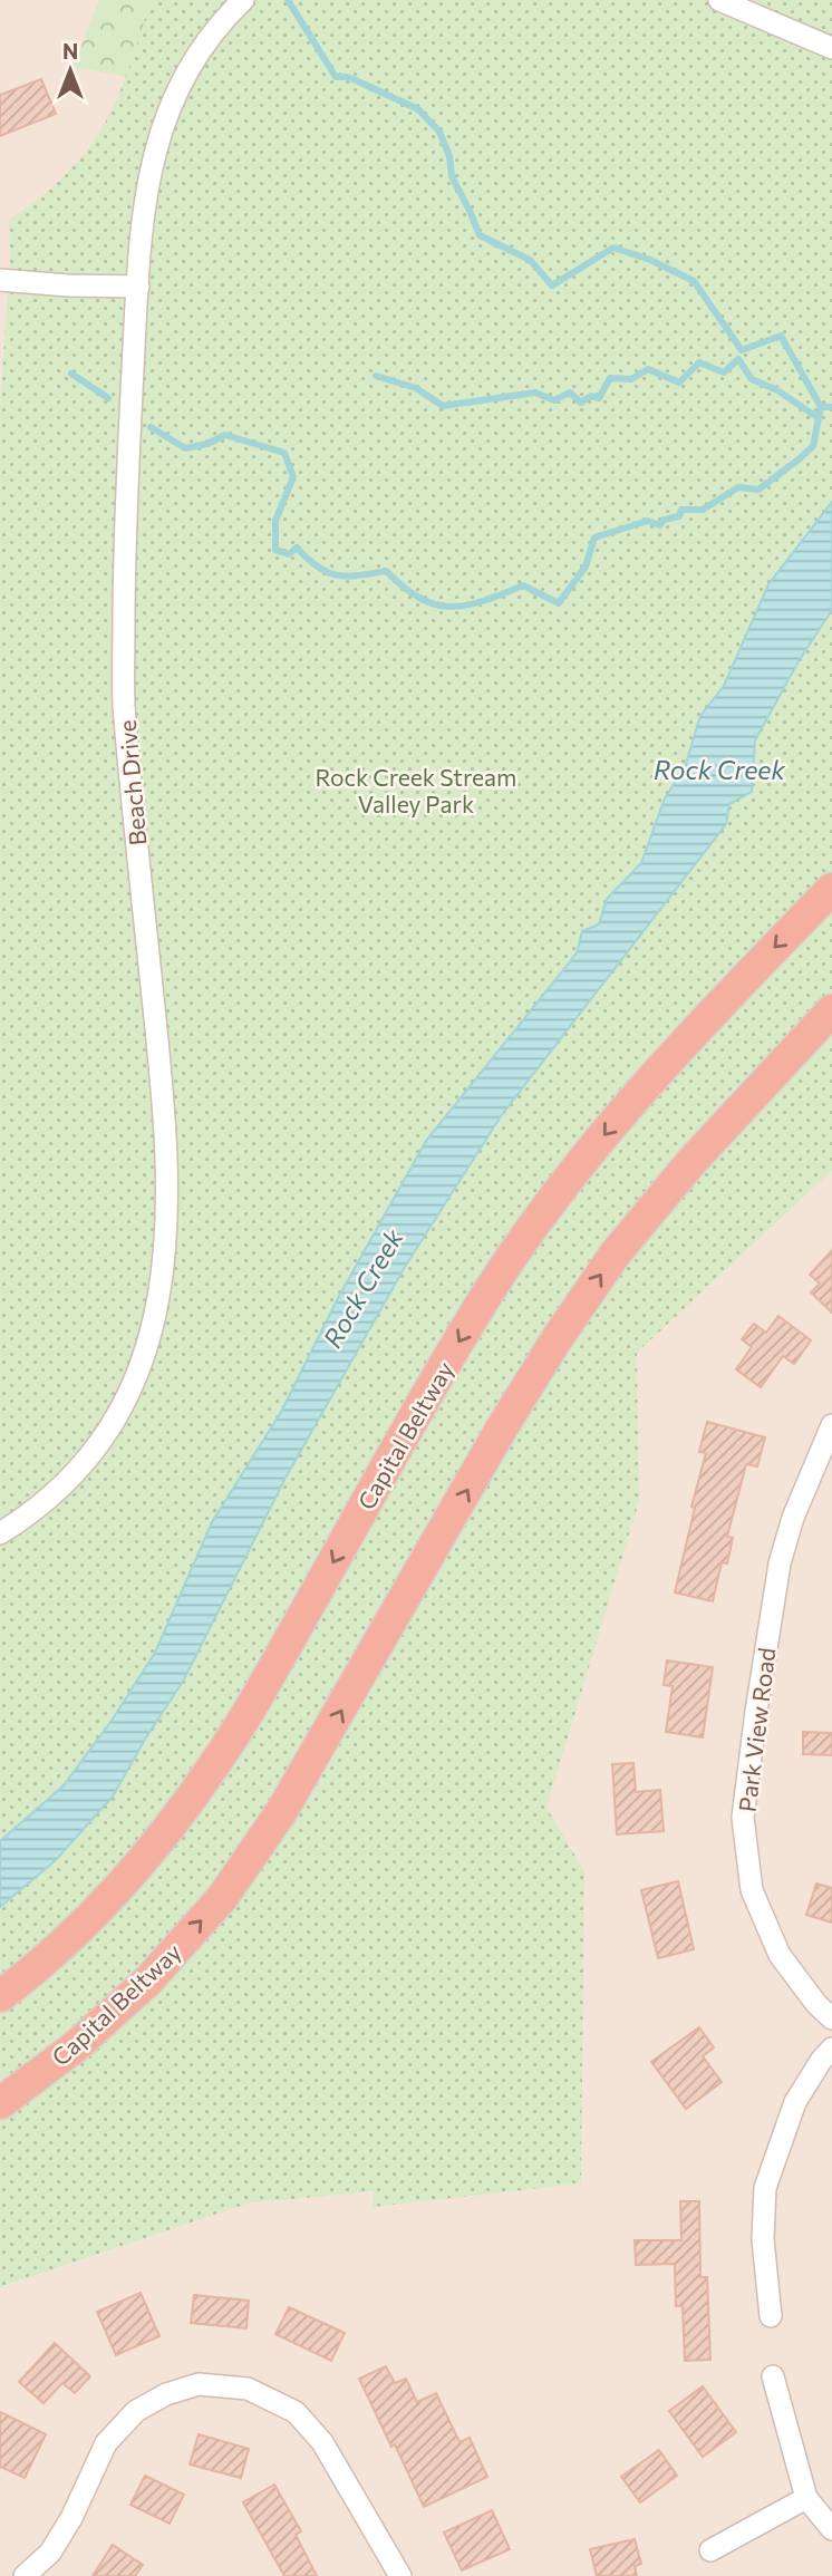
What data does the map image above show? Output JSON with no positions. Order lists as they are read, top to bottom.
{
  "streets": {
    "highway": ["Capital Beltway"],
    "street": ["Beach Drive", "Park View Road"]
  },
  "water": ["Rock Creek"],
  "parks": ["Rock Creek Stream Valley Park"],
  "north": "top"
}
